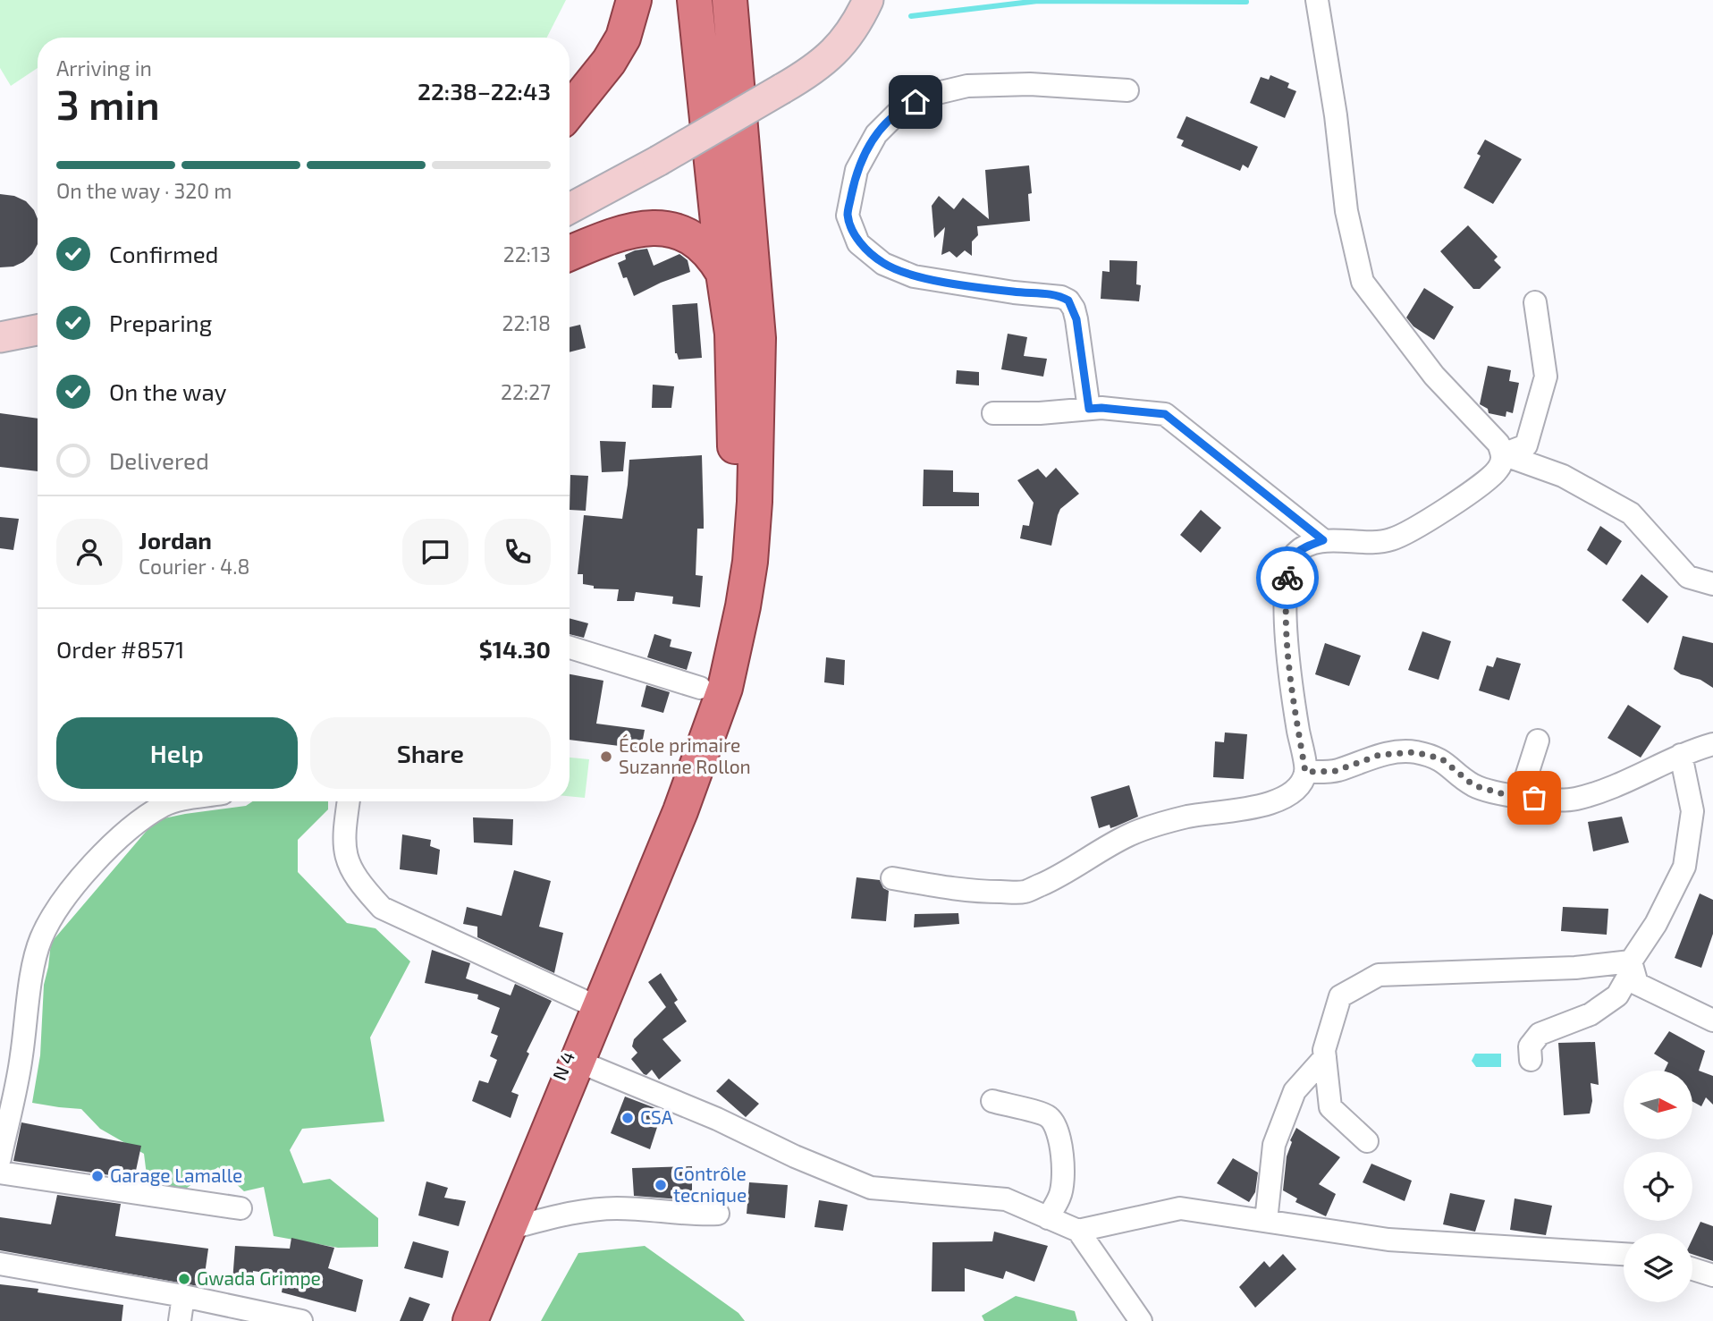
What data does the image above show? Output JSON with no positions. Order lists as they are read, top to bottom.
{
  "streets": {
    "highway": ["N 4"]
  },
  "places": [
    "École primaire Suzanne Rollon",
    "CSA",
    "Garage Lamalle",
    "Contrôle tecnique",
    "Gwada Grimpe"
  ],
  "north": "right",
  "page": {
    "heading": ["3 min", "Arriving in", "22:38–22:43"],
    "panel": [
      "Jordan",
      "Courier · 4.8",
      "Order #8571",
      "$14.30"
    ],
    "bar": "On the way · 320 m",
    "list": [
      ["Confirmed", "22:13"],
      ["Preparing", "22:18"],
      ["On the way", "22:27"],
      "Delivered"
    ],
    "buttons": ["Help", "Share"]
  }
}
